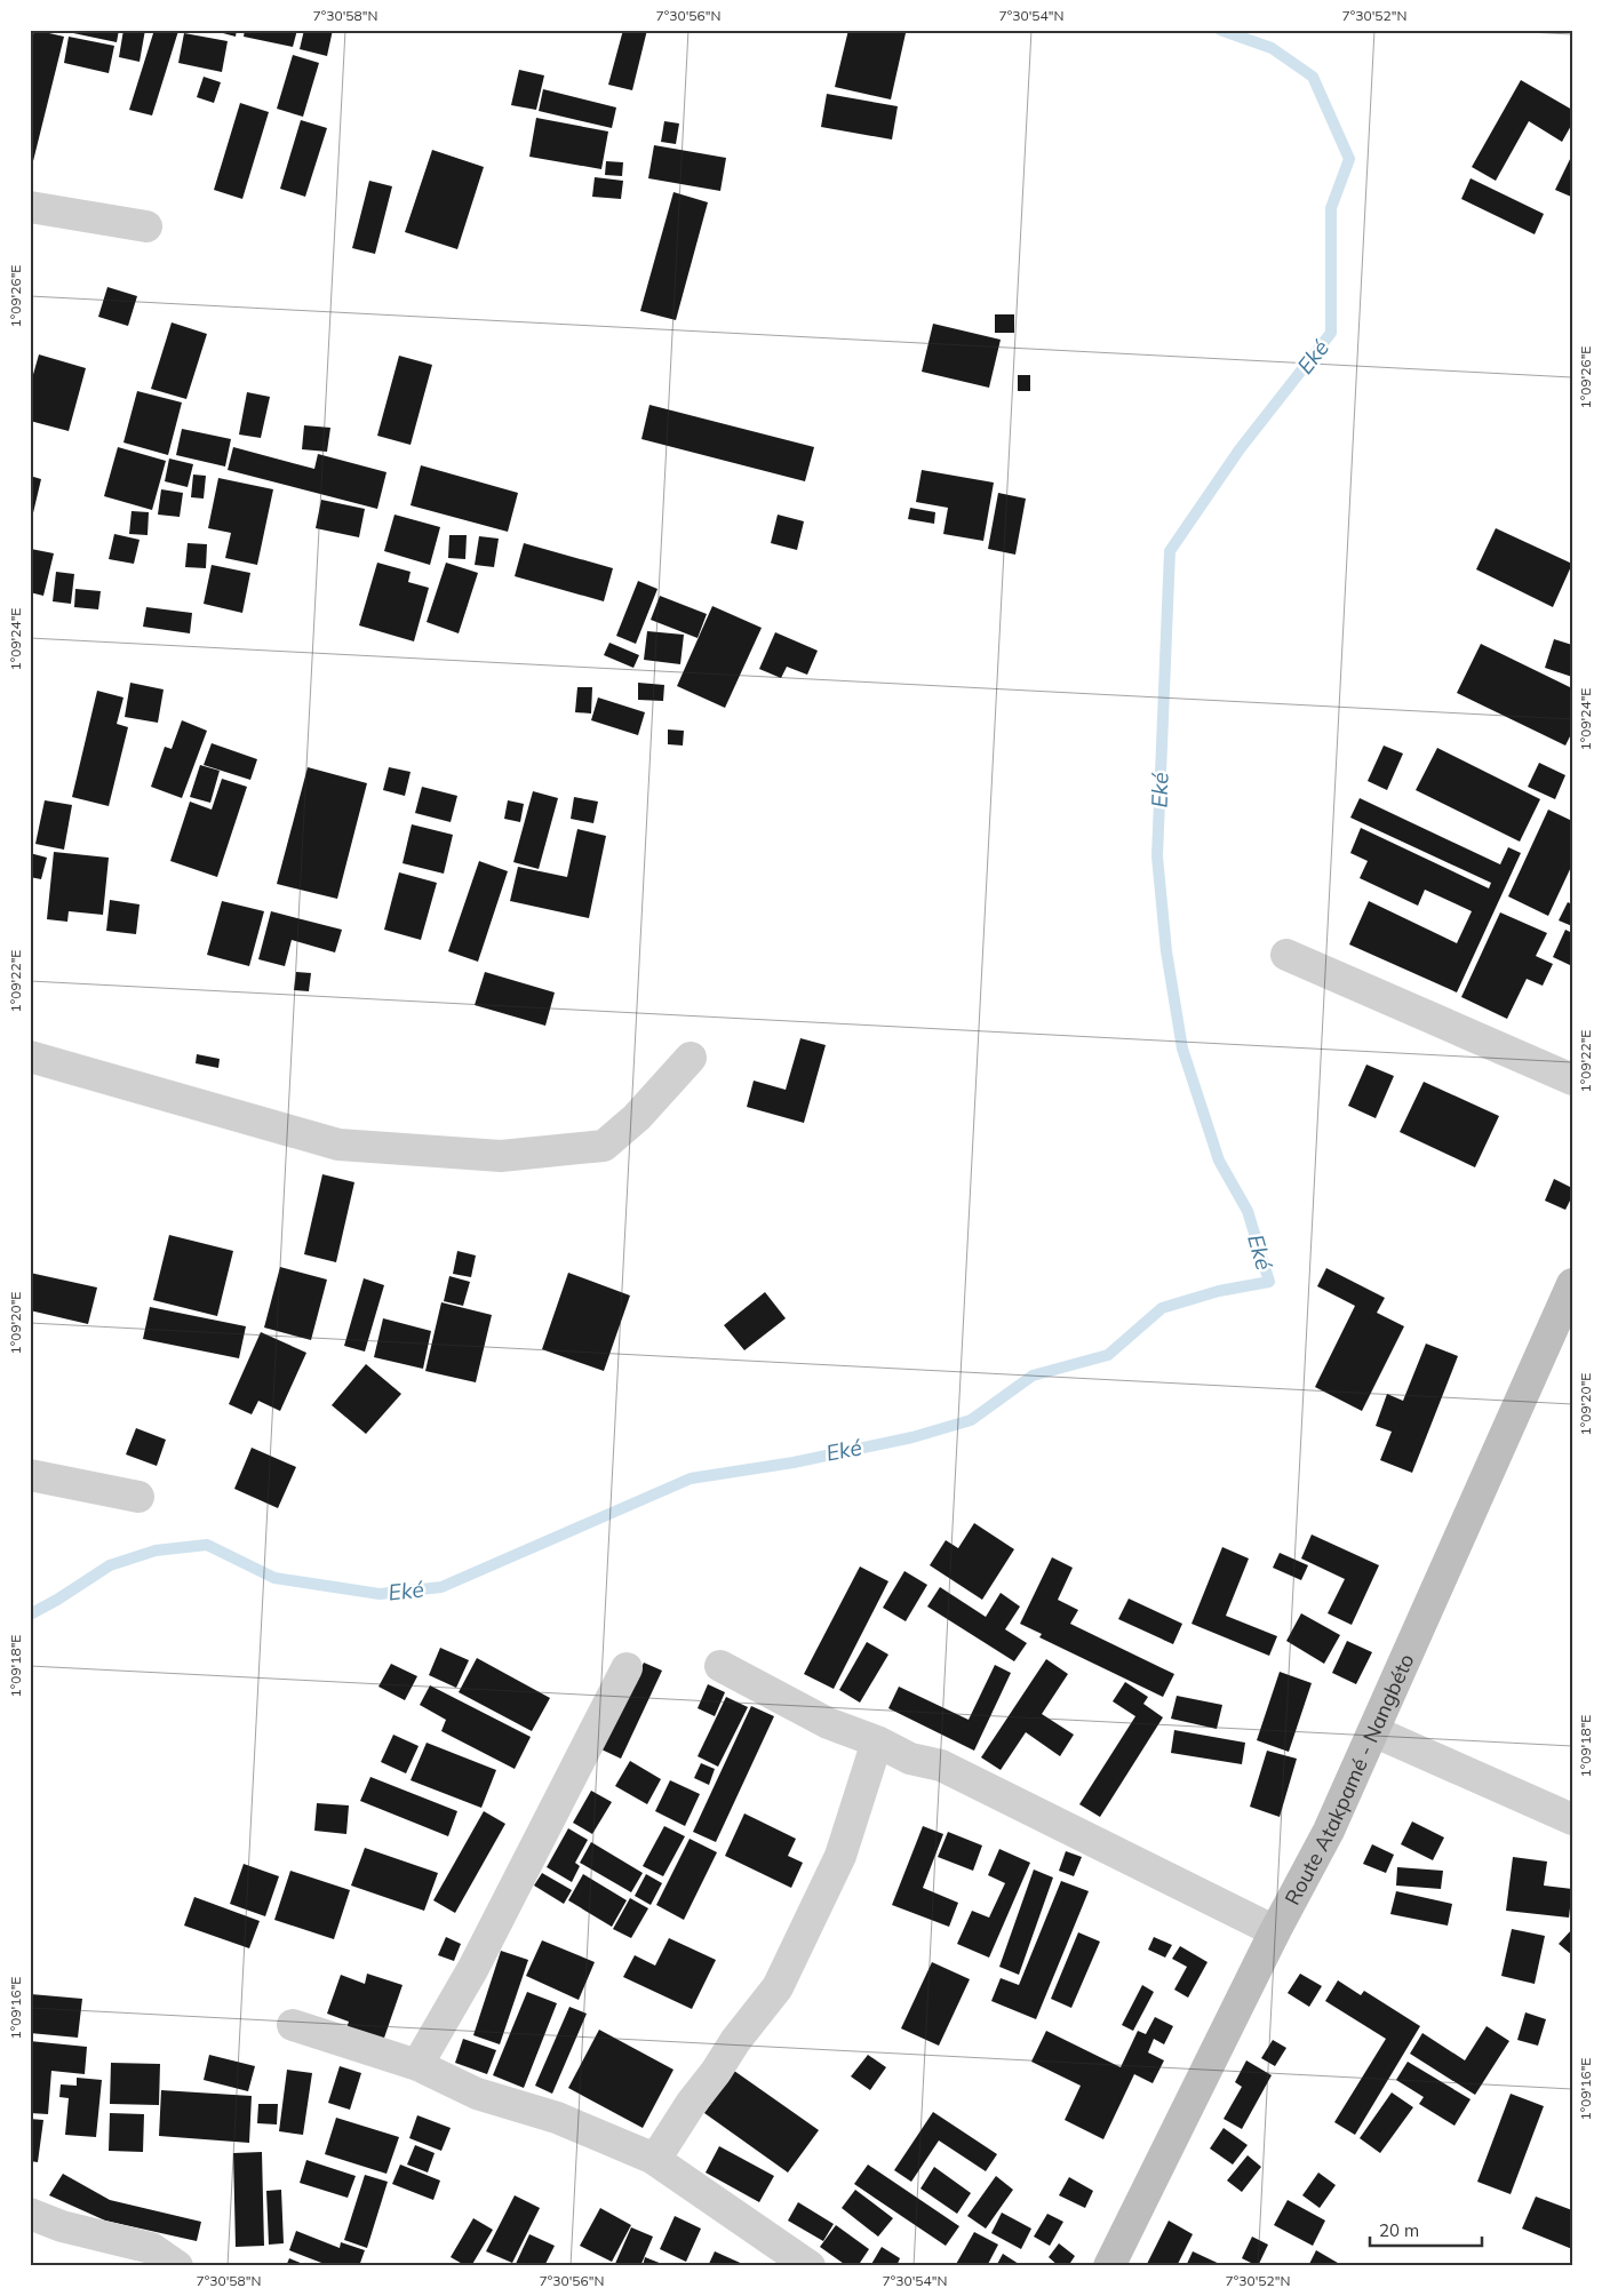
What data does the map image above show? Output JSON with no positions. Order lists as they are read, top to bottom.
{
  "streets": {
    "main road": ["Route Atakpamé - Nangbéto"]
  },
  "water": ["Eké"],
  "scale_bar": "20 m",
  "coordinates": [
    "7°30'58\"N",
    "7°30'56\"N",
    "7°30'54\"N",
    "7°30'52\"N",
    "1°09'26\"E",
    "1°09'24\"E",
    "1°09'22\"E",
    "1°09'20\"E",
    "1°09'18\"E",
    "1°09'16\"E"
  ]
}
